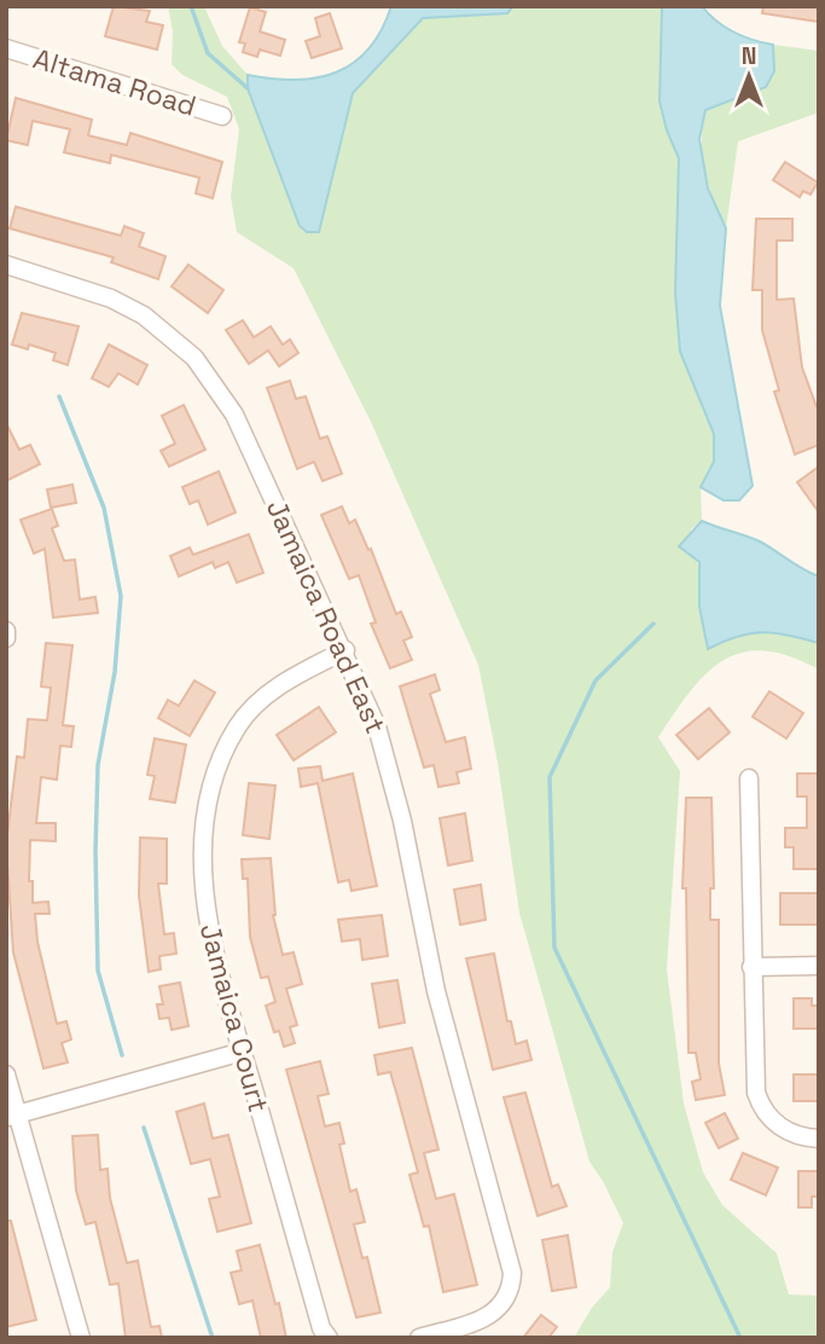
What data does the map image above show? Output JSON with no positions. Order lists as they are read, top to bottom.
{
  "streets": {
    "street": ["Altama Road", "Jamaica Road East", "Jamaica Court"]
  },
  "crossings": [
    ["Jamaica Road East", "Jamaica Court"]
  ],
  "north": "top"
}
